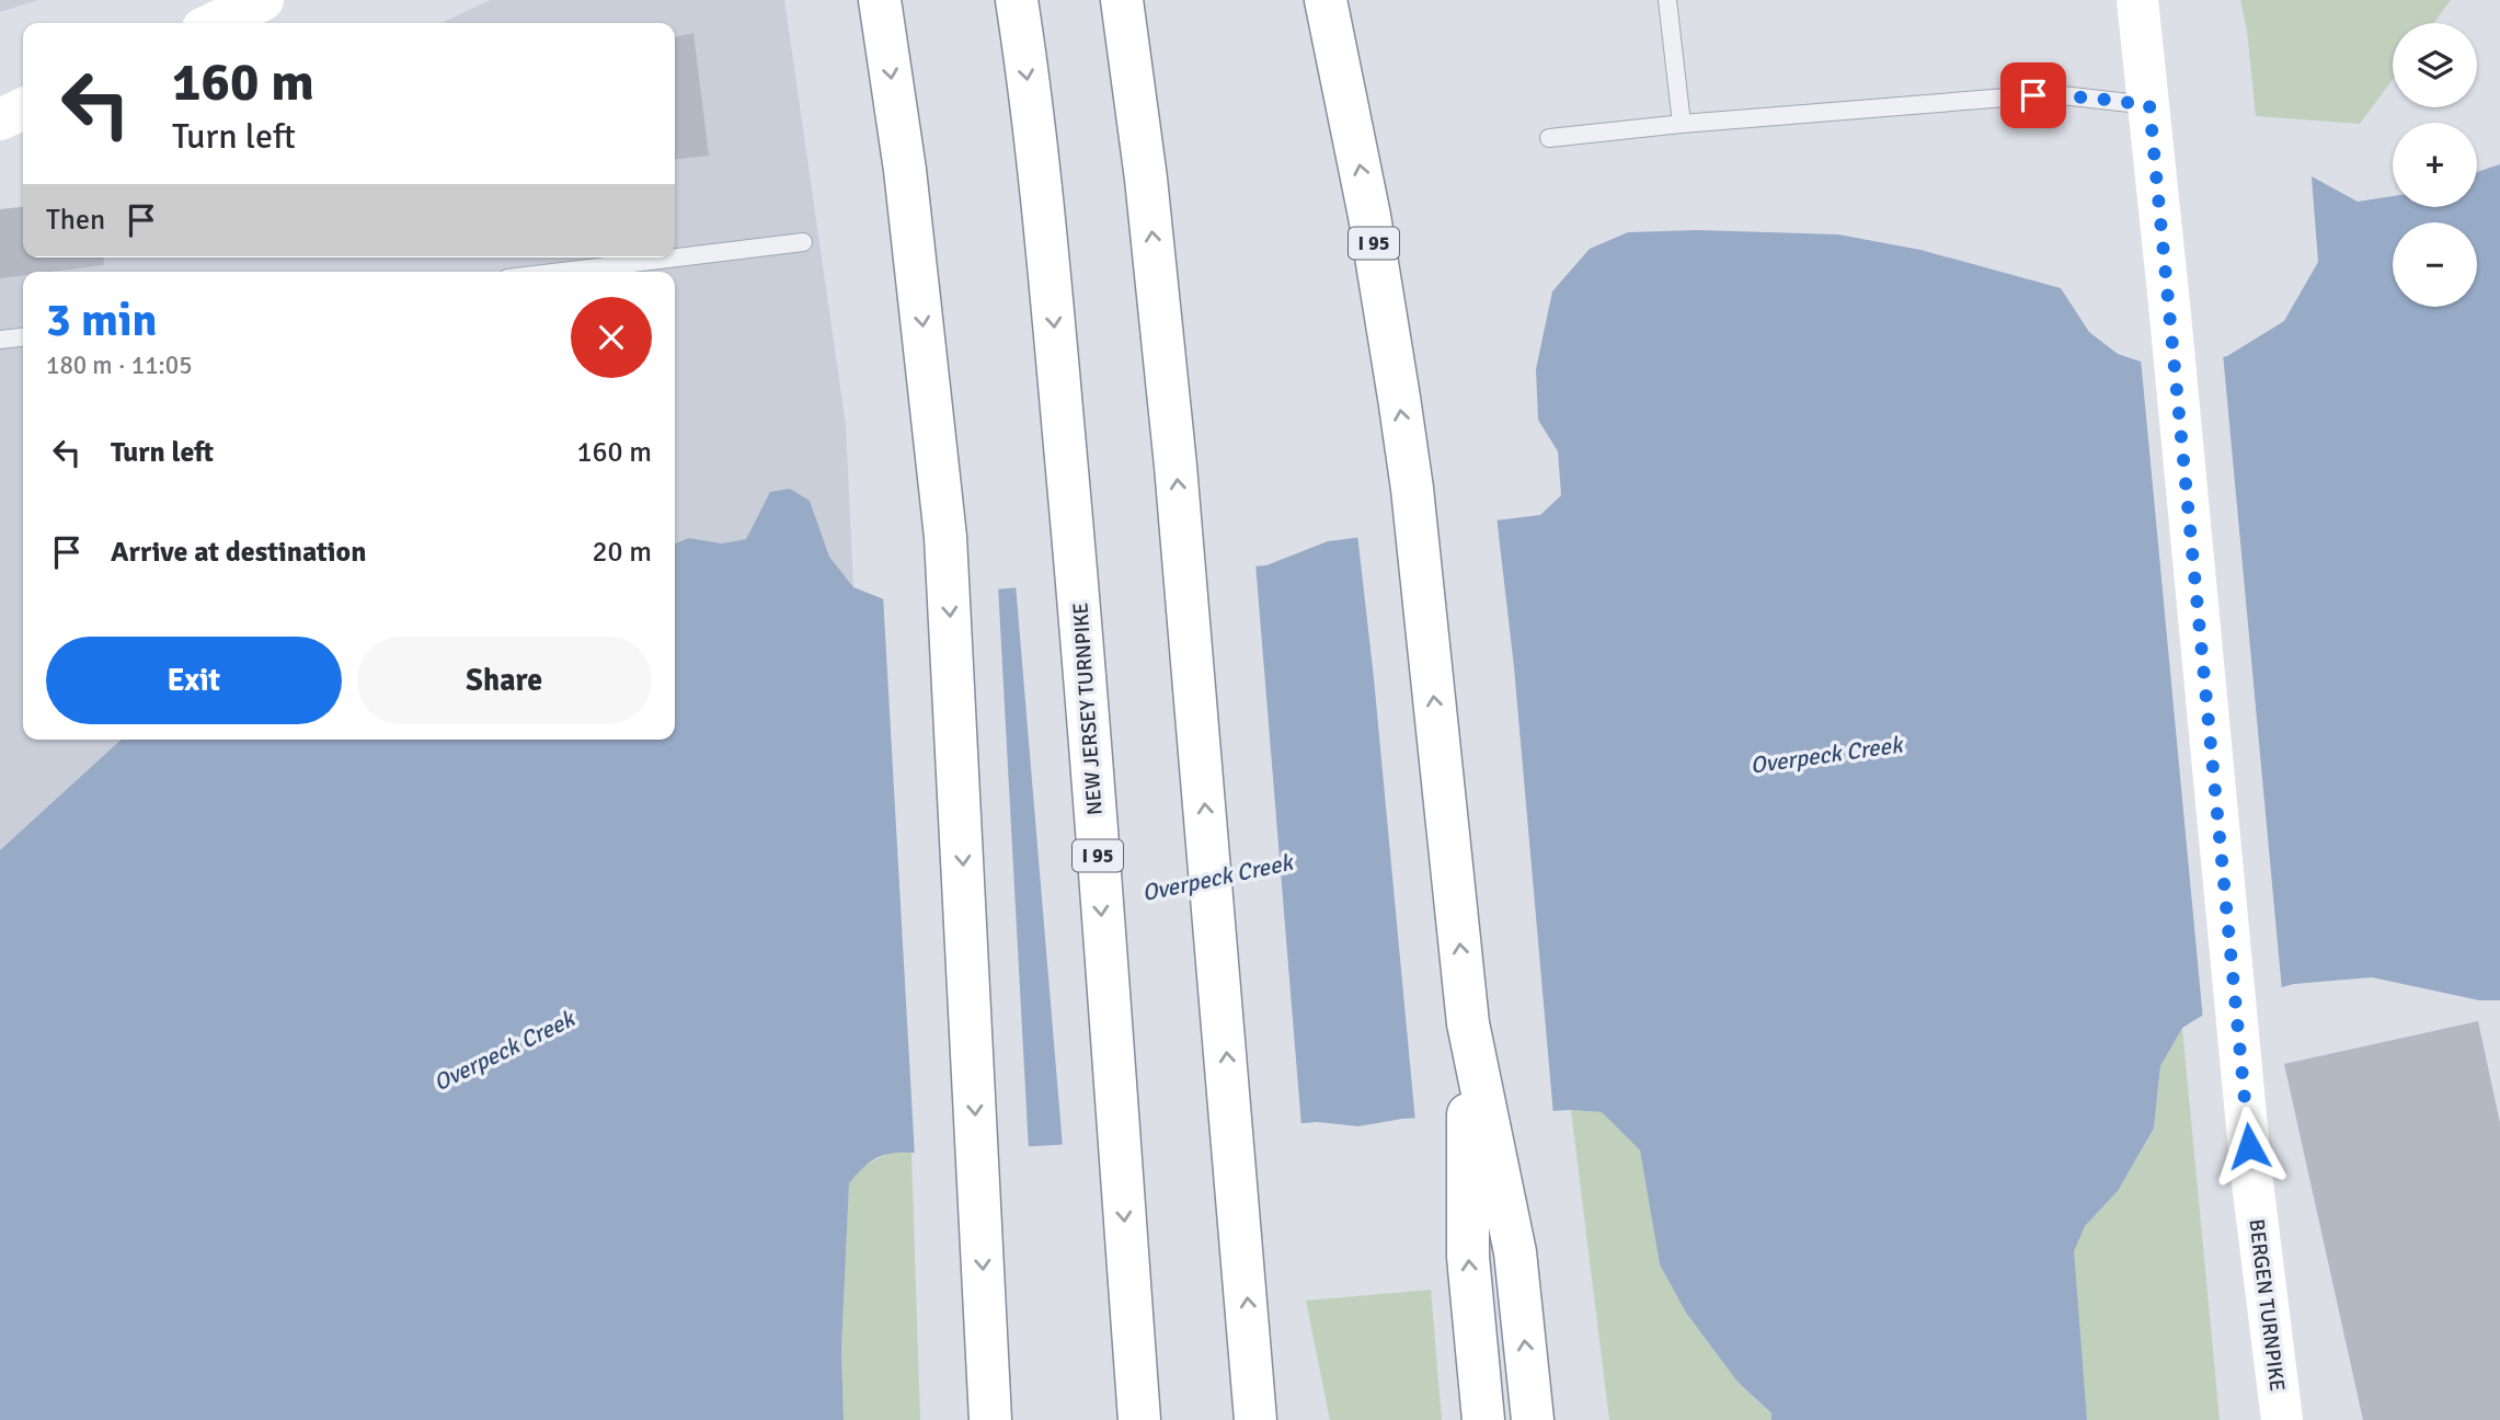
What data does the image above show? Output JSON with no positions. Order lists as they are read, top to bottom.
{
  "streets": {
    "main road": ["I 95", "NEW JERSEY TURNPIKE", "BERGEN TURNPIKE"]
  },
  "water": ["Overpeck Creek"],
  "page": {
    "map_buttons": ["+", "−"],
    "turn": ["160 m", "Turn left"],
    "then": "Then",
    "heading": ["3 min", "180 m · 11:05"],
    "list": [
      {
        "name": "Turn left",
        "value": "160 m"
      },
      {
        "name": "Arrive at destination",
        "value": "20 m"
      }
    ],
    "buttons": ["Exit", "Share"]
  }
}
